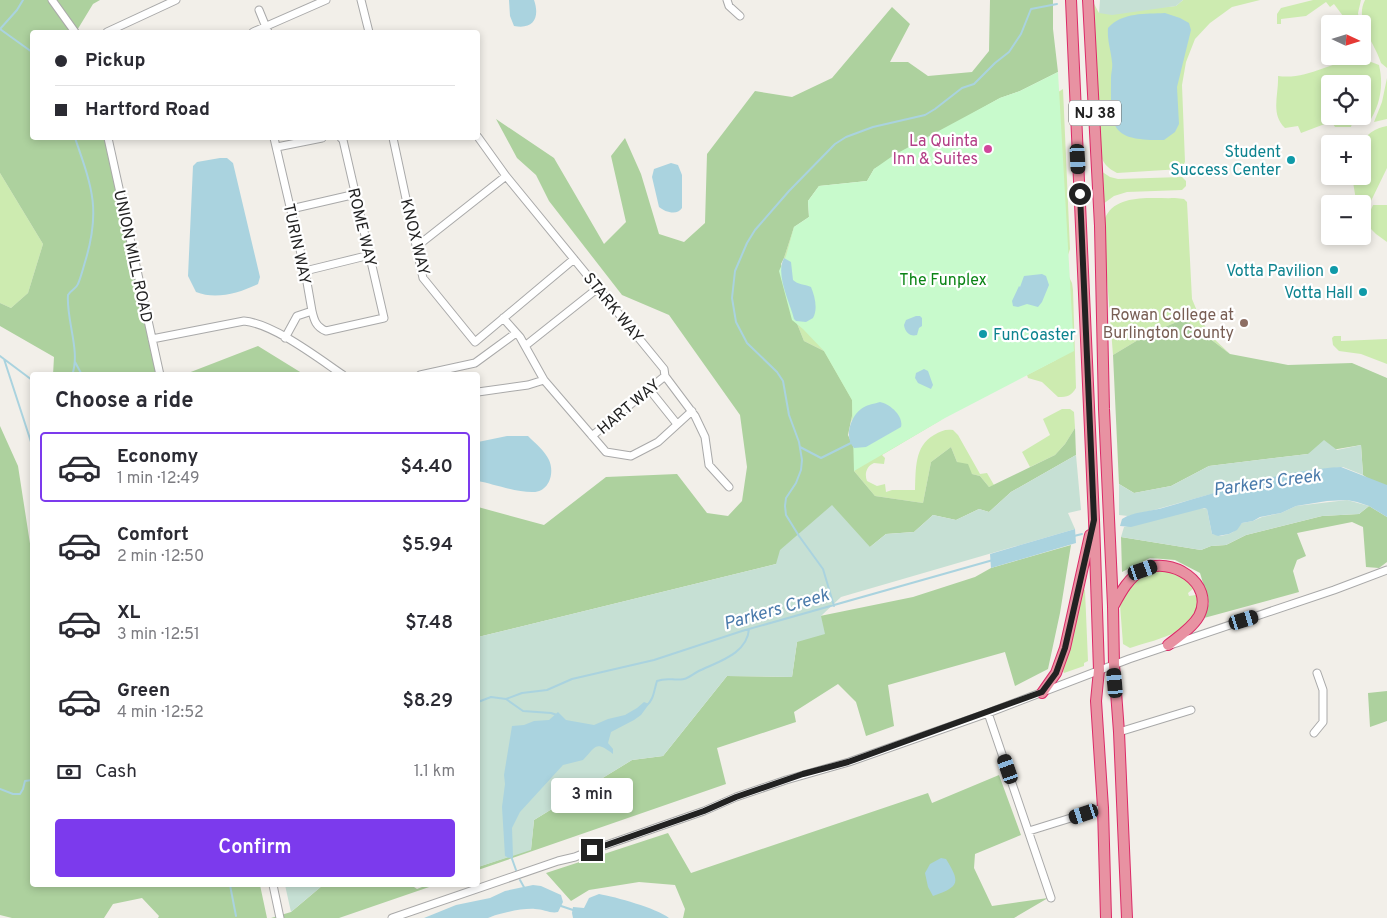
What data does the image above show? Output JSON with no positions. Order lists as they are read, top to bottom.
{
  "streets": {
    "highway": ["NJ 38"],
    "street": [
      "ROME WAY",
      "KNOX WAY",
      "TURIN WAY",
      "UNION MILL ROAD",
      "STARK WAY",
      "HART WAY"
    ]
  },
  "crossings": [
    ["ROME WAY", "TURIN WAY"],
    ["KNOX WAY", "STARK WAY"],
    ["STARK WAY", "HART WAY"]
  ],
  "water": ["Parkers Creek"],
  "parks": ["The Funplex"],
  "places": [
    "La Quinta Inn & Suites",
    "Student Success Center",
    "Votta Pavilion",
    "Votta Hall",
    "Rowan College at Burlington County",
    "FunCoaster"
  ],
  "north": "right",
  "page": {
    "map_buttons": ["+", "−"],
    "banner": ["Pickup", "Hartford Road"],
    "heading": "Choose a ride",
    "list": [
      {
        "name": "Economy",
        "note": "1 min · 12:49",
        "value": "$4.40"
      },
      {
        "name": "Comfort",
        "note": "2 min · 12:50",
        "value": "$5.94"
      },
      {
        "name": "XL",
        "note": "3 min · 12:51",
        "value": "$7.48"
      },
      {
        "name": "Green",
        "note": "4 min · 12:52",
        "value": "$8.29"
      }
    ],
    "pay": ["Cash", "1.1 km"],
    "bubble": "3 min",
    "buttons": "Confirm"
  }
}
